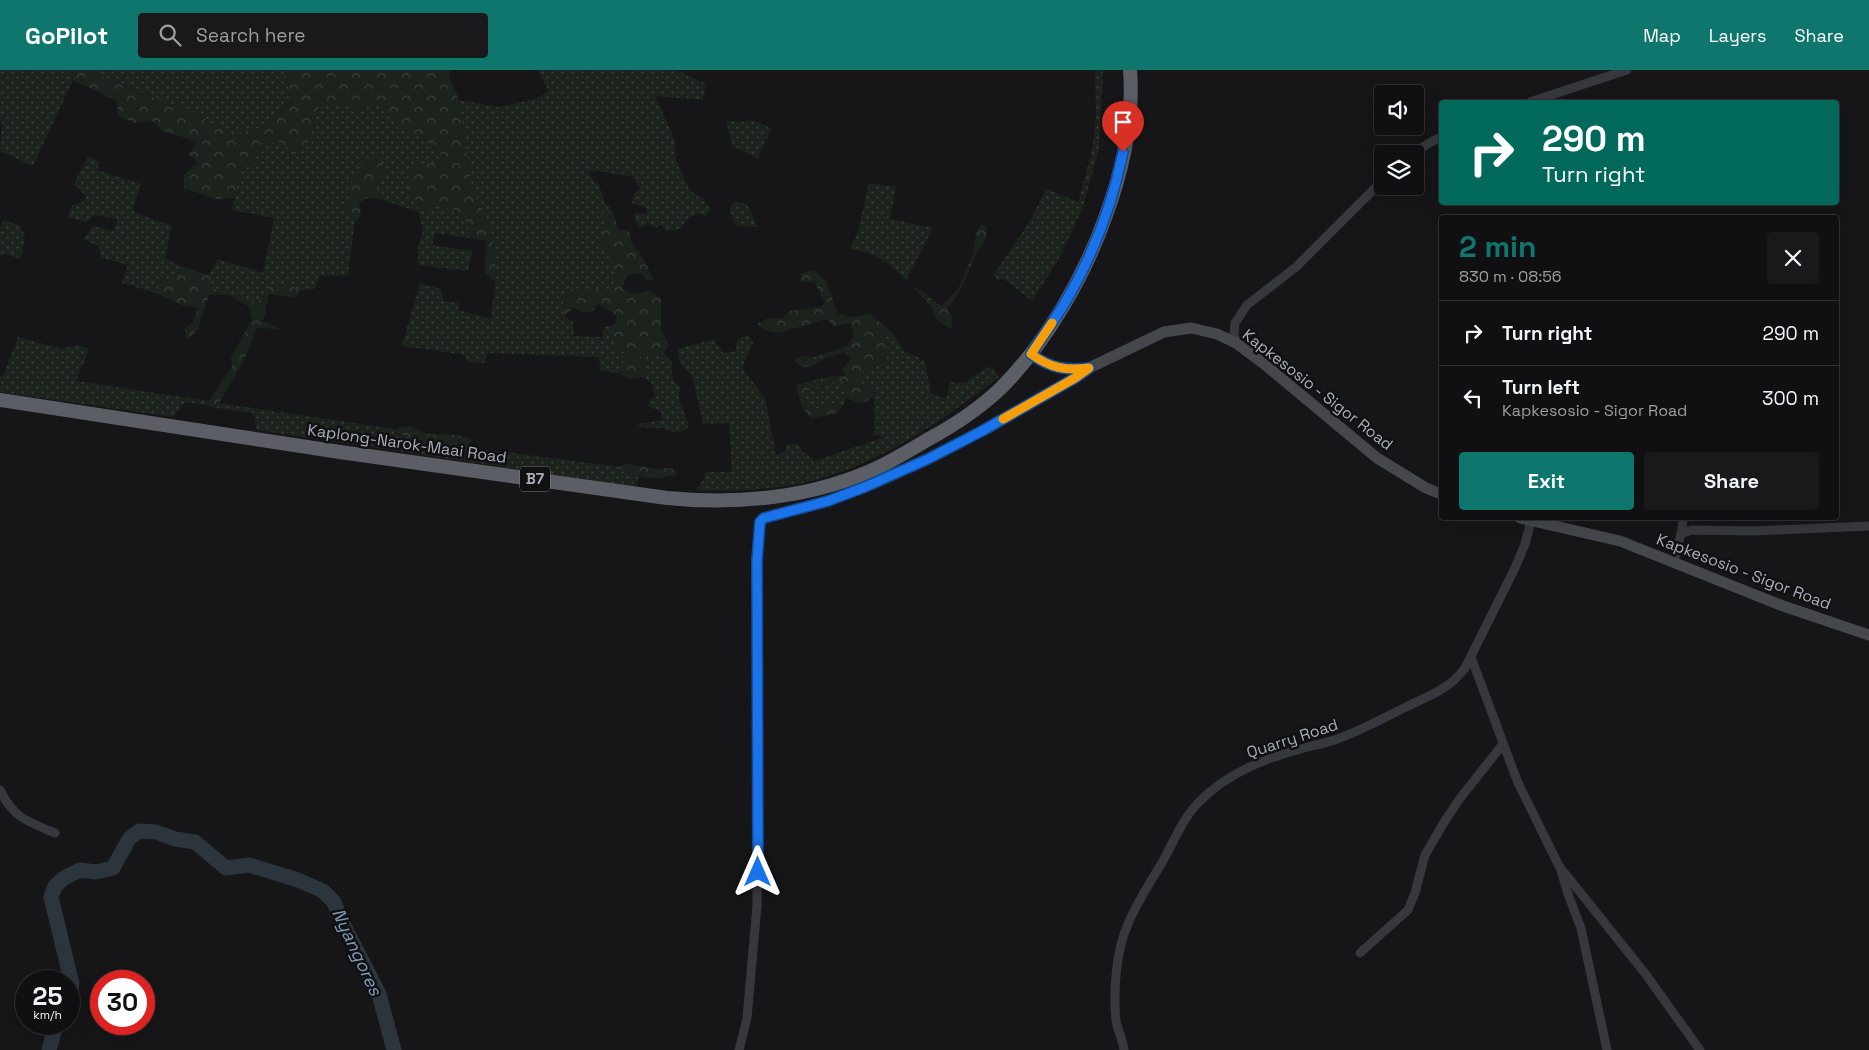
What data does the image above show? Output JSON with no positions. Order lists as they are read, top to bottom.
{
  "streets": {
    "highway": ["Kaplong-Narok-Maai Road", "B7"],
    "main road": ["Kapkesosio - Sigor Road"],
    "street": ["Quarry Road"]
  },
  "crossings": [
    ["Kapkesosio - Sigor Road", "Kaplong-Narok-Maai Road"]
  ],
  "water": ["Nyangores"],
  "page": {
    "header": "GoPilot",
    "search": "Search here",
    "nav": ["Map", "Layers", "Share"],
    "turn": ["290 m", "Turn right"],
    "heading": ["2 min", "830 m · 08:56"],
    "list": [
      {
        "name": "Turn right",
        "value": "290 m"
      },
      {
        "name": "Turn left",
        "note": "Kapkesosio - Sigor Road",
        "value": "300 m"
      }
    ],
    "buttons": ["Exit", "Share"],
    "speed": "25 km/h",
    "limit": "30"
  }
}
